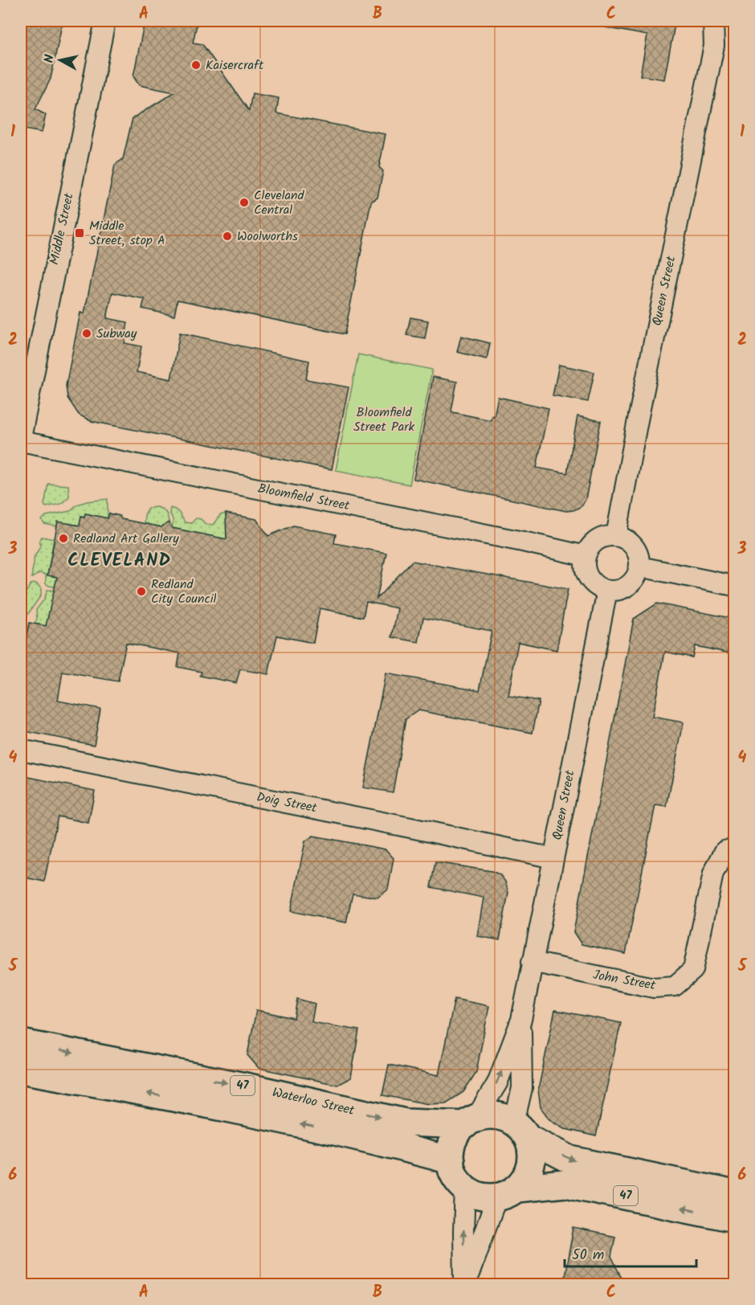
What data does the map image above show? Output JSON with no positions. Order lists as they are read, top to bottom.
{
  "streets": {
    "highway": ["47", "Waterloo Street"],
    "street": [
      "Middle Street",
      "Queen Street",
      "Bloomfield Street",
      "Doig Street",
      "John Street"
    ]
  },
  "crossings": [
    ["Middle Street", "Bloomfield Street"],
    ["Queen Street", "Bloomfield Street"],
    ["Queen Street", "Doig Street"],
    ["Queen Street", "John Street"],
    ["Queen Street", "47"],
    ["Queen Street", "Waterloo Street"],
    ["47", "Waterloo Street"]
  ],
  "districts": ["CLEVELAND"],
  "parks": ["Bloomfield Street Park"],
  "places": {
    "other": [
      "Kaisercraft",
      "Cleveland Central",
      "Woolworths",
      "Subway",
      "Redland Art Gallery",
      "Redland City Council"
    ],
    "transit": ["Middle Street, stop A"]
  },
  "scale_bar": "50 m",
  "north": "left",
  "grid": {
    "columns": ["A", "B", "C"],
    "rows": [
      "1",
      "2",
      "3",
      "4",
      "5",
      "6"
    ]
  }
}
